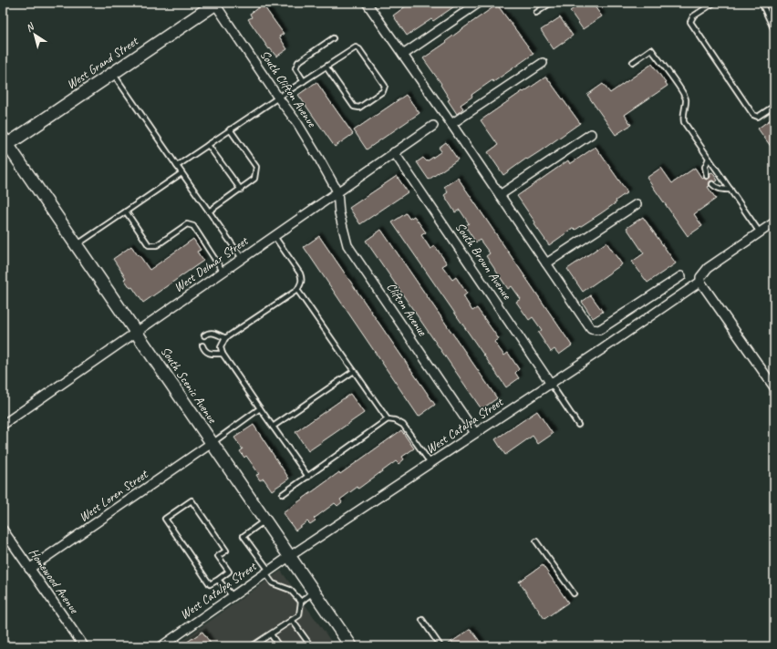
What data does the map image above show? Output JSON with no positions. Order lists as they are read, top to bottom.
{
  "streets": {
    "main road": ["West Grand Street", "South Scenic Avenue"],
    "street": [
      "South Clifton Avenue",
      "South Brown Avenue",
      "West Delmar Street",
      "Clifton Avenue",
      "West Catalpa Street",
      "West Loren Street",
      "Homewood Avenue"
    ]
  },
  "crossings": [
    ["West Grand Street", "South Clifton Avenue"],
    ["West Grand Street", "South Scenic Avenue"],
    ["South Clifton Avenue", "West Delmar Street"],
    ["South Clifton Avenue", "Clifton Avenue"],
    ["South Brown Avenue", "West Delmar Street"],
    ["South Brown Avenue", "West Catalpa Street"],
    ["West Delmar Street", "Clifton Avenue"],
    ["West Delmar Street", "South Scenic Avenue"],
    ["Clifton Avenue", "West Catalpa Street"],
    ["South Scenic Avenue", "West Catalpa Street"],
    ["South Scenic Avenue", "West Loren Street"],
    ["West Loren Street", "Homewood Avenue"]
  ],
  "north": "top left"
}
